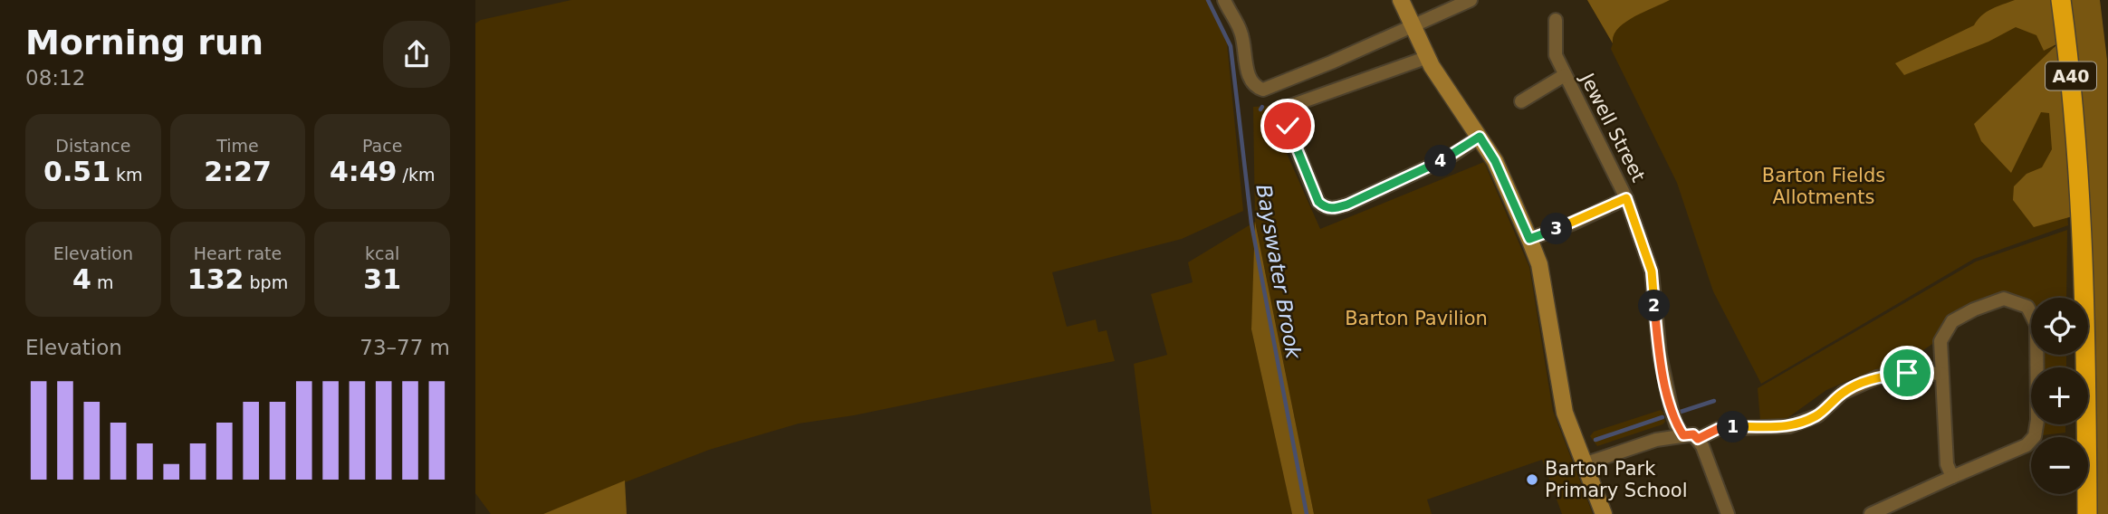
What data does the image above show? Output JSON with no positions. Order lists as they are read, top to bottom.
{
  "streets": {
    "highway": ["A40"],
    "street": ["Jewell Street"]
  },
  "water": ["Bayswater Brook"],
  "parks": ["Barton Fields Allotments", "Barton Pavilion"],
  "places": ["Barton Park Primary School"],
  "page": {
    "heading": ["Morning run", "08:12"],
    "stats": [
      ["Distance", "0.51 km"],
      ["Time", "2:27"],
      ["Pace", "4:49 /km"],
      ["Elevation", "4 m"],
      ["Heart rate", "132 bpm"],
      ["kcal", "31"]
    ],
    "pins": [
      "4",
      "3",
      "2",
      "1"
    ],
    "map_buttons": ["+", "−"],
    "chart": ["Elevation", "73–77 m"]
  }
}
